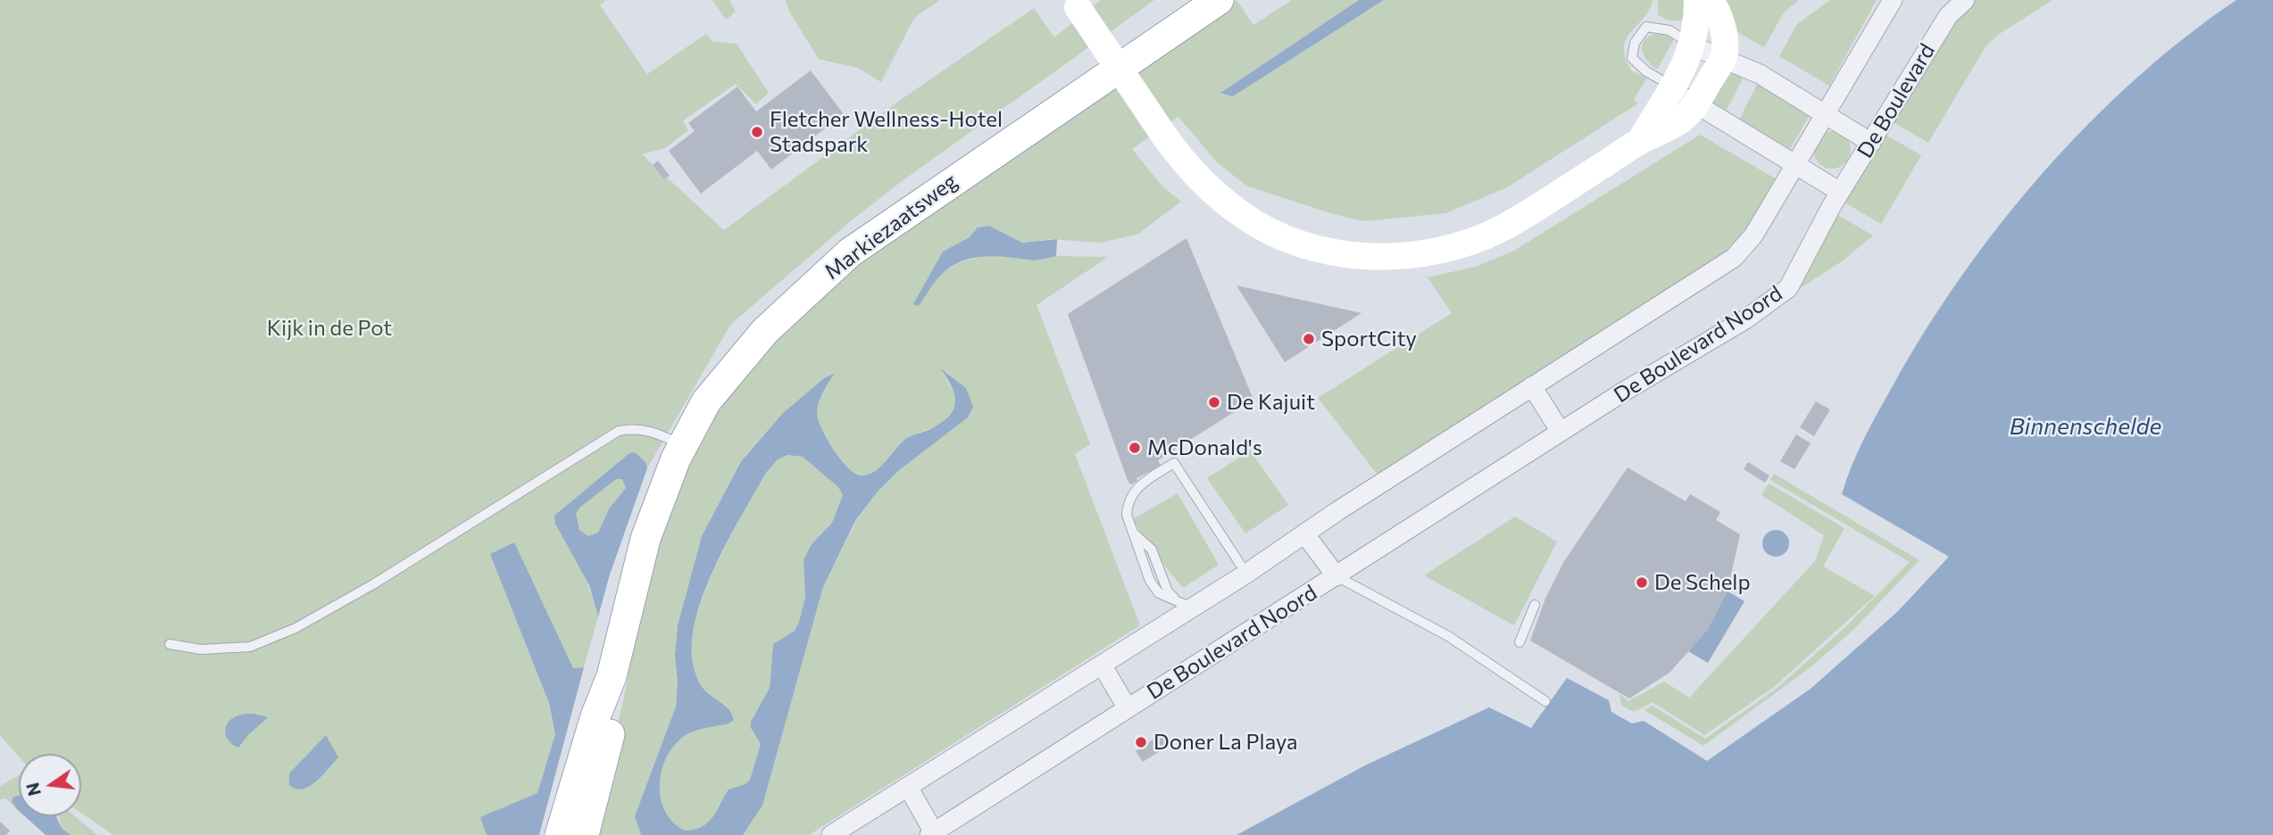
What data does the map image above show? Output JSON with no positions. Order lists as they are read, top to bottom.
{
  "streets": {
    "main road": ["Markiezaatsweg"],
    "street": ["De Boulevard", "De Boulevard Noord"]
  },
  "crossings": [
    ["De Boulevard", "De Boulevard Noord"]
  ],
  "water": ["Binnenschelde"],
  "parks": ["Kijk in de Pot"],
  "places": [
    "Fletcher Wellness-Hotel Stadspark",
    "SportCity",
    "De Kajuit",
    "McDonald's",
    "De Schelp",
    "Doner La Playa"
  ],
  "north": "left"
}
